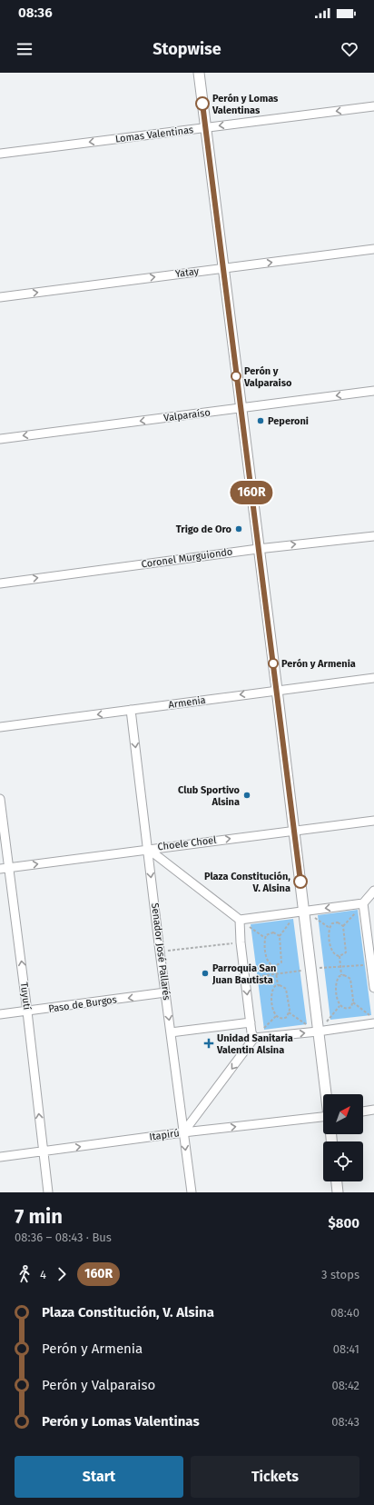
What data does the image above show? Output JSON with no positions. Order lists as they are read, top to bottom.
{
  "streets": {
    "street": [
      "Lomas Valentinas",
      "Yatay",
      "Valparaíso",
      "Coronel Murguiondo",
      "Armenia",
      "Choele Choel",
      "Senador José Pallarés",
      "Tuyutí",
      "Paso de Burgos",
      "Itapirú"
    ]
  },
  "crossings": [
    ["Armenia", "Senador José Pallarés"],
    ["Choele Choel", "Senador José Pallarés"],
    ["Choele Choel", "Tuyutí"],
    ["Senador José Pallarés", "Paso de Burgos"],
    ["Senador José Pallarés", "Itapirú"],
    ["Tuyutí", "Paso de Burgos"],
    ["Tuyutí", "Itapirú"]
  ],
  "one_way": [
    "Lomas Valentinas",
    "Yatay",
    "Valparaíso",
    "Coronel Murguiondo",
    "Armenia",
    "Choele Choel",
    "Senador José Pallarés",
    "Tuyutí",
    "Paso de Burgos",
    "Itapirú"
  ],
  "places": {
    "other": [
      "Perón y Lomas Valentinas",
      "Perón y Valparaiso",
      "Peperoni",
      "Trigo de Oro",
      "Perón y Armenia",
      "Club Sportivo Alsina",
      "Plaza Constitución, V. Alsina",
      "Parroquia San Juan Bautista"
    ],
    "health": ["Unidad Sanitaria Valentin Alsina"]
  },
  "lines": ["bus line 160R"],
  "north": "top right",
  "page": {
    "status": "08:36",
    "header": "Stopwise",
    "on_map": "160R",
    "heading": ["7 min", "08:36 – 08:43 · Bus", "$800"],
    "legs": ["4", "160R", "3 stops"],
    "list": [
      {
        "name": "Plaza Constitución, V. Alsina",
        "value": "08:40"
      },
      {
        "name": "Perón y Armenia",
        "value": "08:41"
      },
      {
        "name": "Perón y Valparaiso",
        "value": "08:42"
      },
      {
        "name": "Perón y Lomas Valentinas",
        "value": "08:43"
      }
    ],
    "buttons": ["Start", "Tickets"]
  }
}
